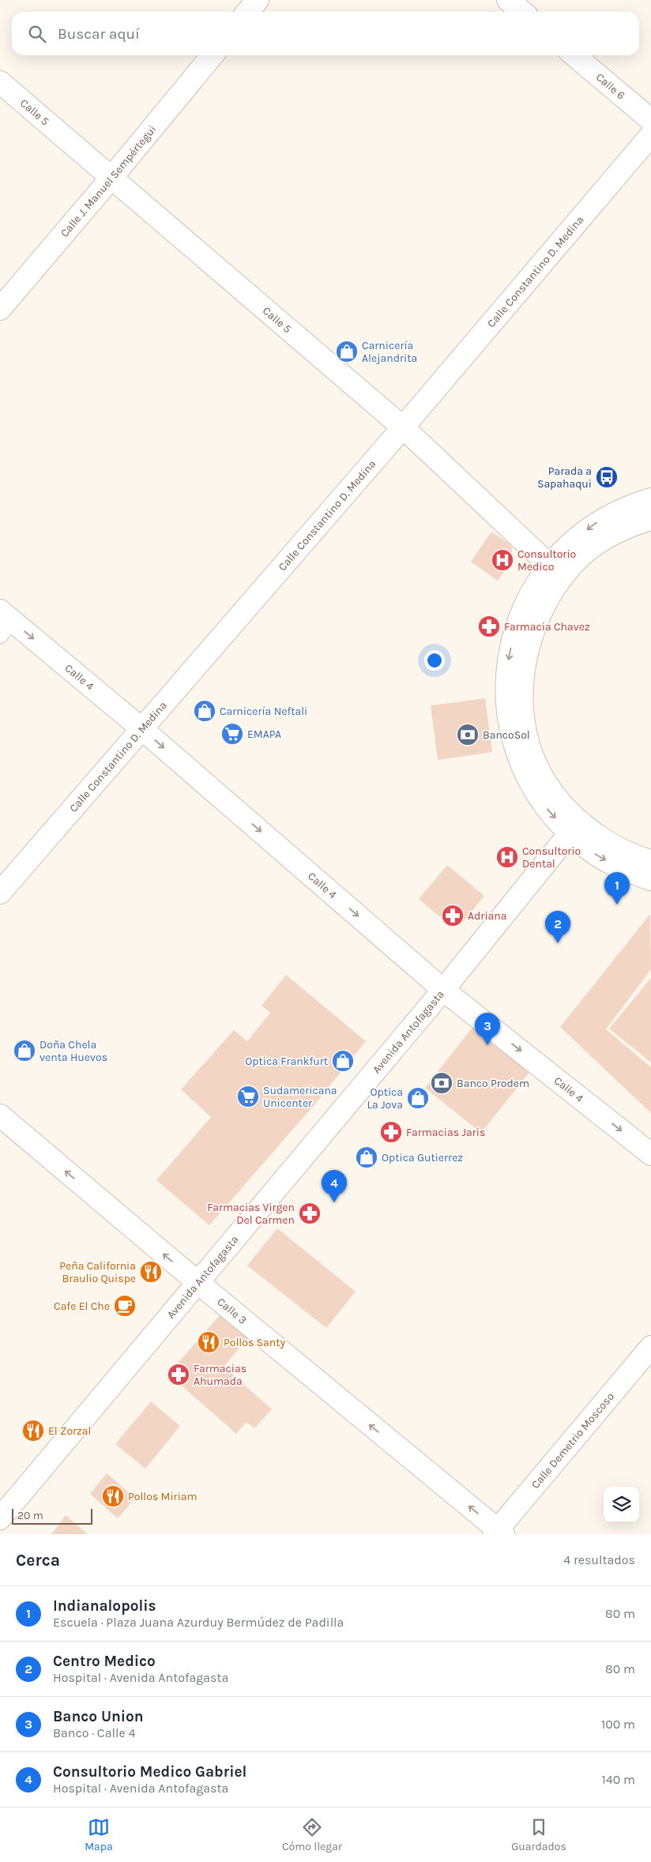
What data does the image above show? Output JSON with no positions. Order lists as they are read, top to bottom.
{
  "streets": {
    "street": [
      "Calle 6",
      "Calle 5",
      "Calle J. Manuel Sempértegui",
      "Calle Constantino D. Medina",
      "Calle 4",
      "Avenida Antofagasta",
      "Calle 3",
      "Calle Demetrio Moscoso"
    ]
  },
  "crossings": [
    ["Calle 5", "Calle J. Manuel Sempértegui"],
    ["Calle 5", "Calle Constantino D. Medina"],
    ["Calle Constantino D. Medina", "Calle 4"],
    ["Calle 4", "Avenida Antofagasta"],
    ["Avenida Antofagasta", "Calle 3"],
    ["Calle 3", "Calle Demetrio Moscoso"]
  ],
  "one_way": ["Calle 4", "Calle 3"],
  "places": {
    "shop": [
      "Carnicería Alejandrita",
      "Carnicería Neftali",
      "Doña Chela venta Huevos",
      "Optica Frankfurt",
      "Optica La Jova",
      "Optica Gutierrez"
    ],
    "bus stop": ["Parada a Sapahaqui"],
    "hospital": ["Consultorio Medico", "Consultorio Dental"],
    "pharmacy": [
      "Farmacia Chavez",
      "Adriana",
      "Farmacias Jaris",
      "Farmacias Virgen Del Carmen",
      "Farmacias Ahumada"
    ],
    "supermarket": ["EMAPA", "Sudamericana Unicenter"],
    "bank": ["BancoSol", "Banco Prodem"],
    "restaurant": [
      "Peña California Braulio Quispe",
      "Pollos Santy",
      "El Zorzal",
      "Pollos Miriam"
    ],
    "cafe": ["Cafe El Che"]
  },
  "scale_bar": "20 m",
  "page": {
    "search": "Buscar aquí",
    "pins": [
      "1",
      "2",
      "3",
      "4"
    ],
    "scale": "20 m",
    "heading": ["Cerca", "4 resultados"],
    "list": [
      {
        "mark": "1",
        "name": "Indianalopolis",
        "note": "Escuela · Plaza Juana Azurduy Bermúdez de Padilla",
        "value": "80 m"
      },
      {
        "mark": "2",
        "name": "Centro Medico",
        "note": "Hospital · Avenida Antofagasta",
        "value": "80 m"
      },
      {
        "mark": "3",
        "name": "Banco Union",
        "note": "Banco · Calle 4",
        "value": "100 m"
      },
      {
        "mark": "4",
        "name": "Consultorio Medico Gabriel",
        "note": "Hospital · Avenida Antofagasta",
        "value": "140 m"
      }
    ],
    "nav": ["Mapa", "Cómo llegar", "Guardados"]
  }
}
